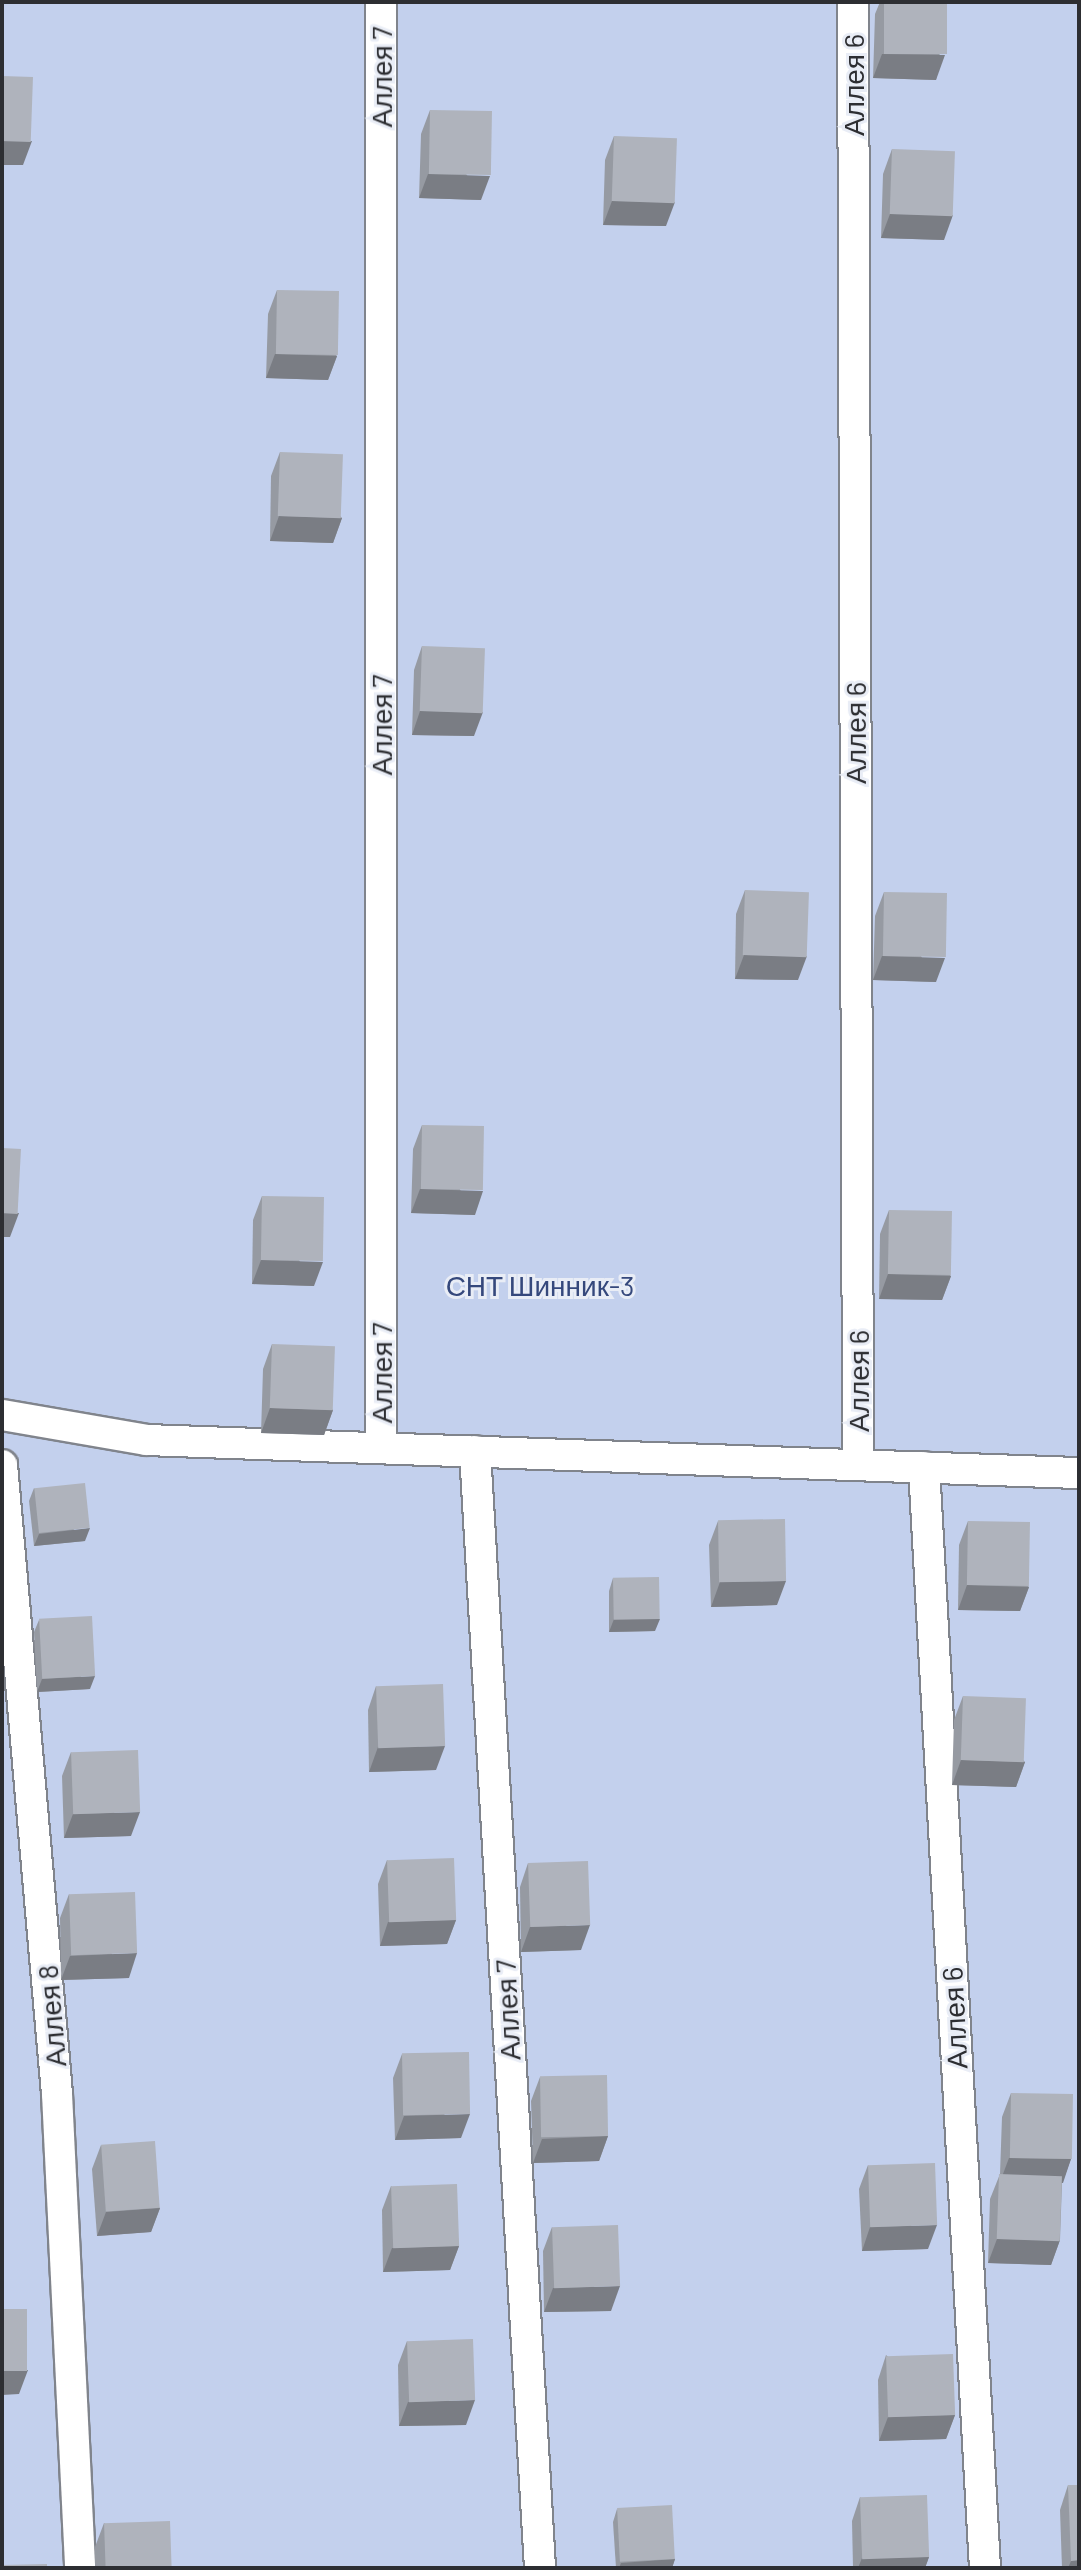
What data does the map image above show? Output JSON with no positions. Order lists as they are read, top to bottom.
{
  "streets": {
    "lane": ["Аллея 7", "Аллея 6", "Аллея 8"]
  },
  "parks": ["СНТ Шинник-3"]
}
